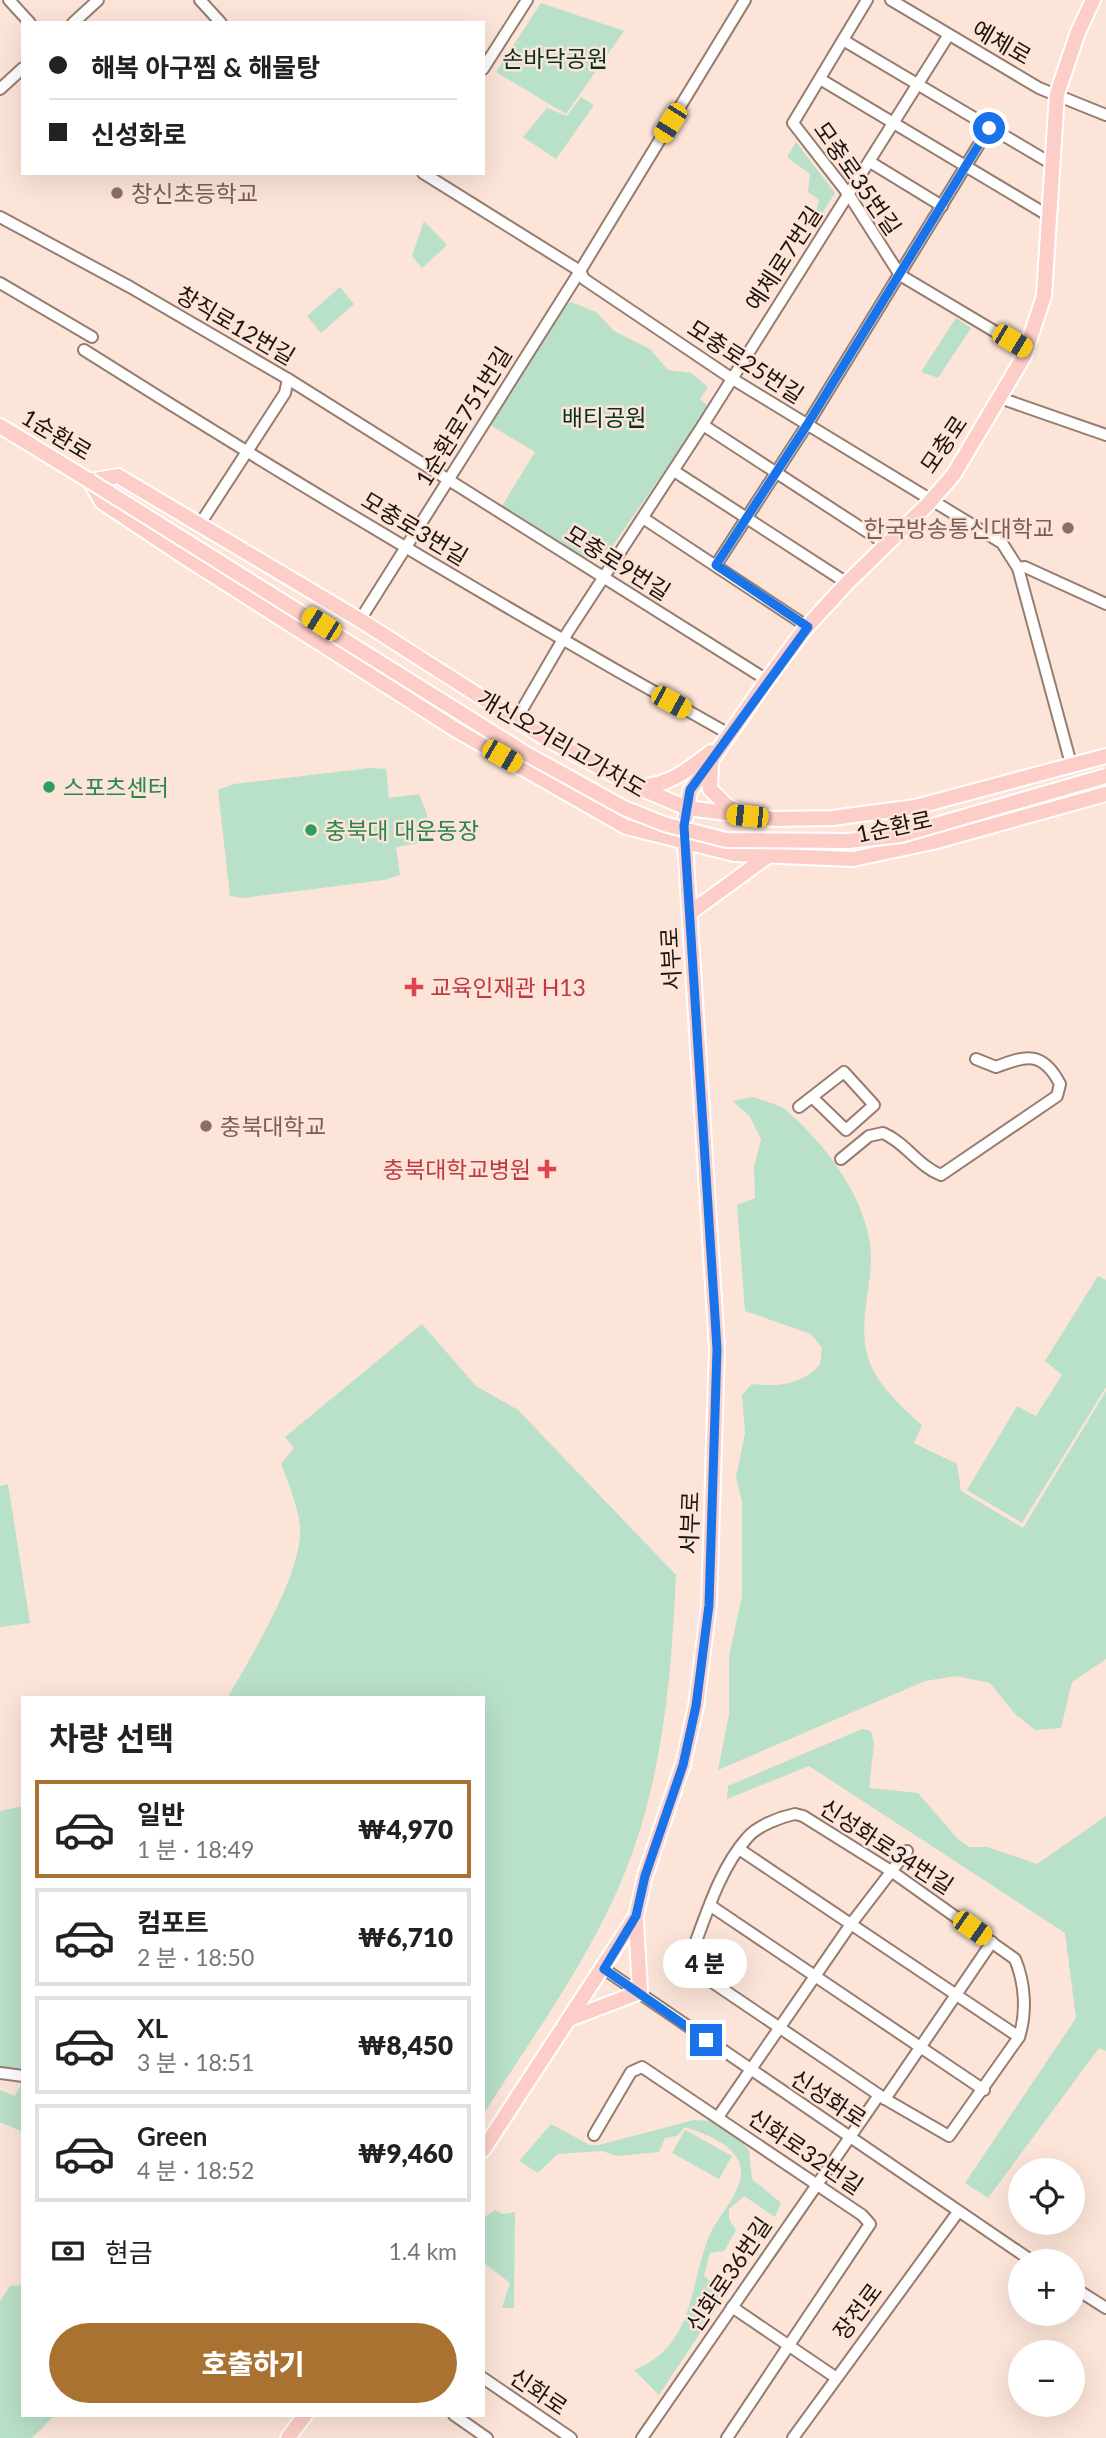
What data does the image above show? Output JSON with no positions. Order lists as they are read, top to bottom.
{
  "streets": {
    "main road": [
      "1순환로",
      "모충로",
      "개신오거리고가차도",
      "서부로"
    ],
    "street": [
      "예체로",
      "모충로35번길",
      "예체로7번길",
      "창직로12번길",
      "모충로25번길",
      "1순환로751번길",
      "모충로3번길",
      "모충로9번길",
      "신성화로34번길",
      "신성화로",
      "신화로32번길",
      "신화로36번길",
      "장전로",
      "신화로"
    ]
  },
  "crossings": [
    ["예체로", "예체로7번길"],
    ["예체로", "모충로"],
    ["모충로35번길", "예체로7번길"],
    ["모충로35번길", "모충로"],
    ["예체로7번길", "모충로25번길"],
    ["창직로12번길", "1순환로751번길"],
    ["창직로12번길", "모충로9번길"],
    ["모충로25번길", "1순환로751번길"],
    ["모충로25번길", "모충로"],
    ["1순환로751번길", "모충로3번길"],
    ["1순환로751번길", "모충로9번길"],
    ["1순환로", "모충로"],
    ["1순환로", "개신오거리고가차도"],
    ["1순환로", "서부로"],
    ["모충로", "모충로3번길"],
    ["모충로", "모충로9번길"],
    ["모충로", "서부로"],
    ["서부로", "신성화로"],
    ["신성화로34번길", "신화로36번길"],
    ["신성화로", "신화로36번길"],
    ["신성화로", "장전로"],
    ["신화로32번길", "신화로36번길"]
  ],
  "parks": ["손바닥공원", "배티공원"],
  "places": {
    "other": [
      "창신초등학교",
      "한국방송통신대학교",
      "스포츠센터",
      "충북대 대운동장",
      "충북대학교"
    ],
    "health": ["교육인재관 H13", "충북대학교병원"]
  },
  "page": {
    "banner": ["해복 아구찜 & 해물탕", "신성화로"],
    "heading": "차량 선택",
    "list": [
      {
        "name": "일반",
        "note": "1 분 · 18:49",
        "value": "₩4,970"
      },
      {
        "name": "컴포트",
        "note": "2 분 · 18:50",
        "value": "₩6,710"
      },
      {
        "name": "XL",
        "note": "3 분 · 18:51",
        "value": "₩8,450"
      },
      {
        "name": "Green",
        "note": "4 분 · 18:52",
        "value": "₩9,460"
      }
    ],
    "bubble": "4 분",
    "map_buttons": ["+", "−"],
    "pay": ["현금", "1.4 km"],
    "buttons": "호출하기"
  }
}
